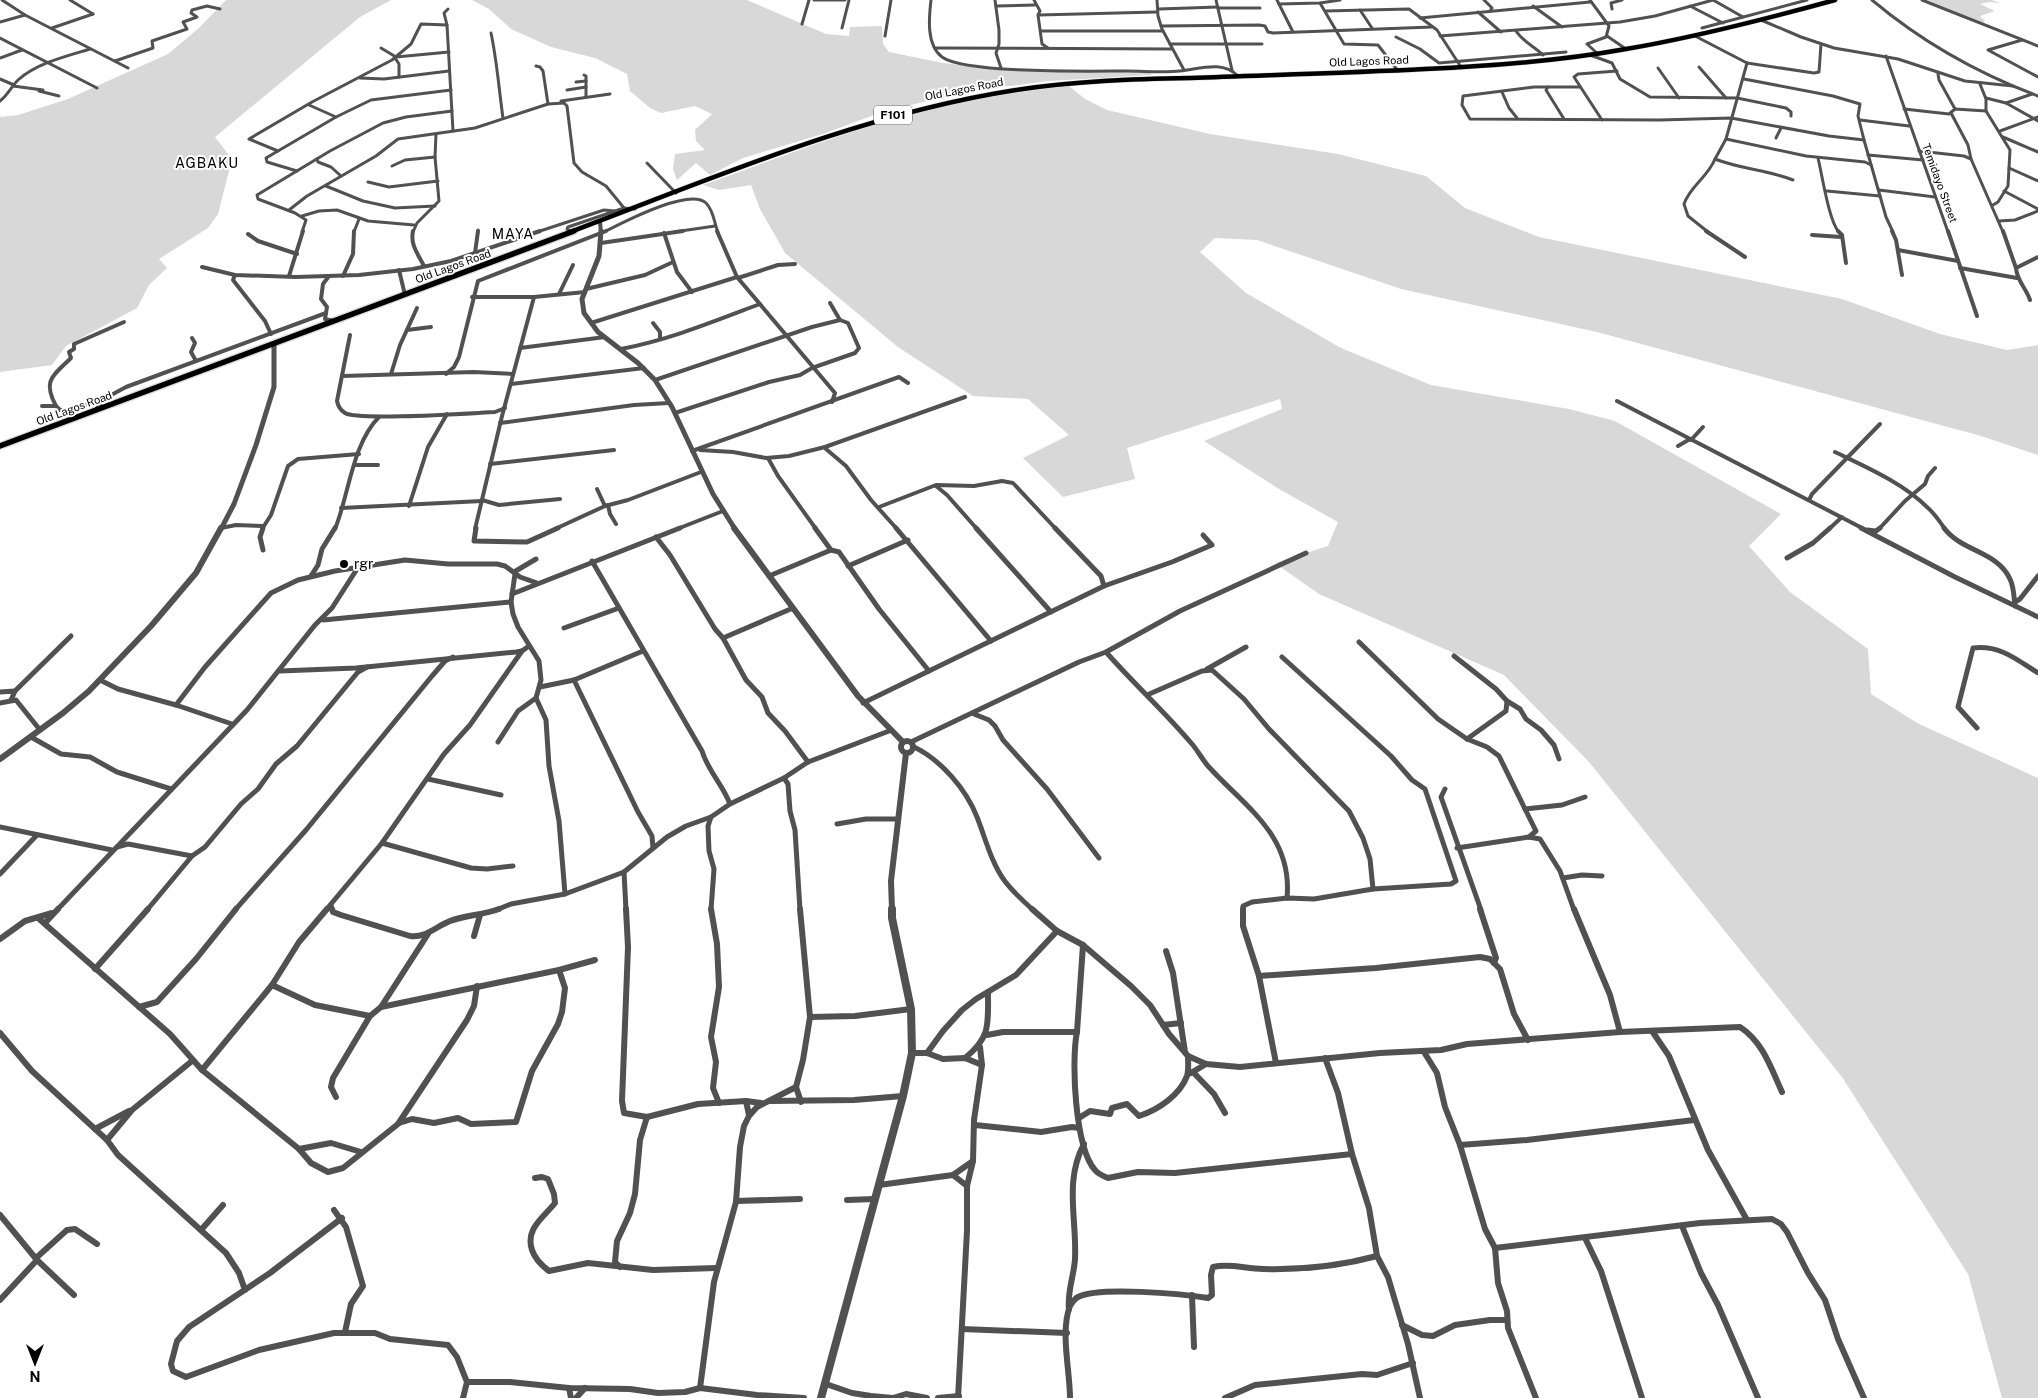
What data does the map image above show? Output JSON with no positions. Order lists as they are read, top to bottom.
{
  "streets": {
    "main road": ["Old Lagos Road", "F101"],
    "street": ["Temidayo Street"]
  },
  "districts": ["AGBAKU", "MAYA"],
  "places": ["rgr"],
  "north": "bottom"
}
